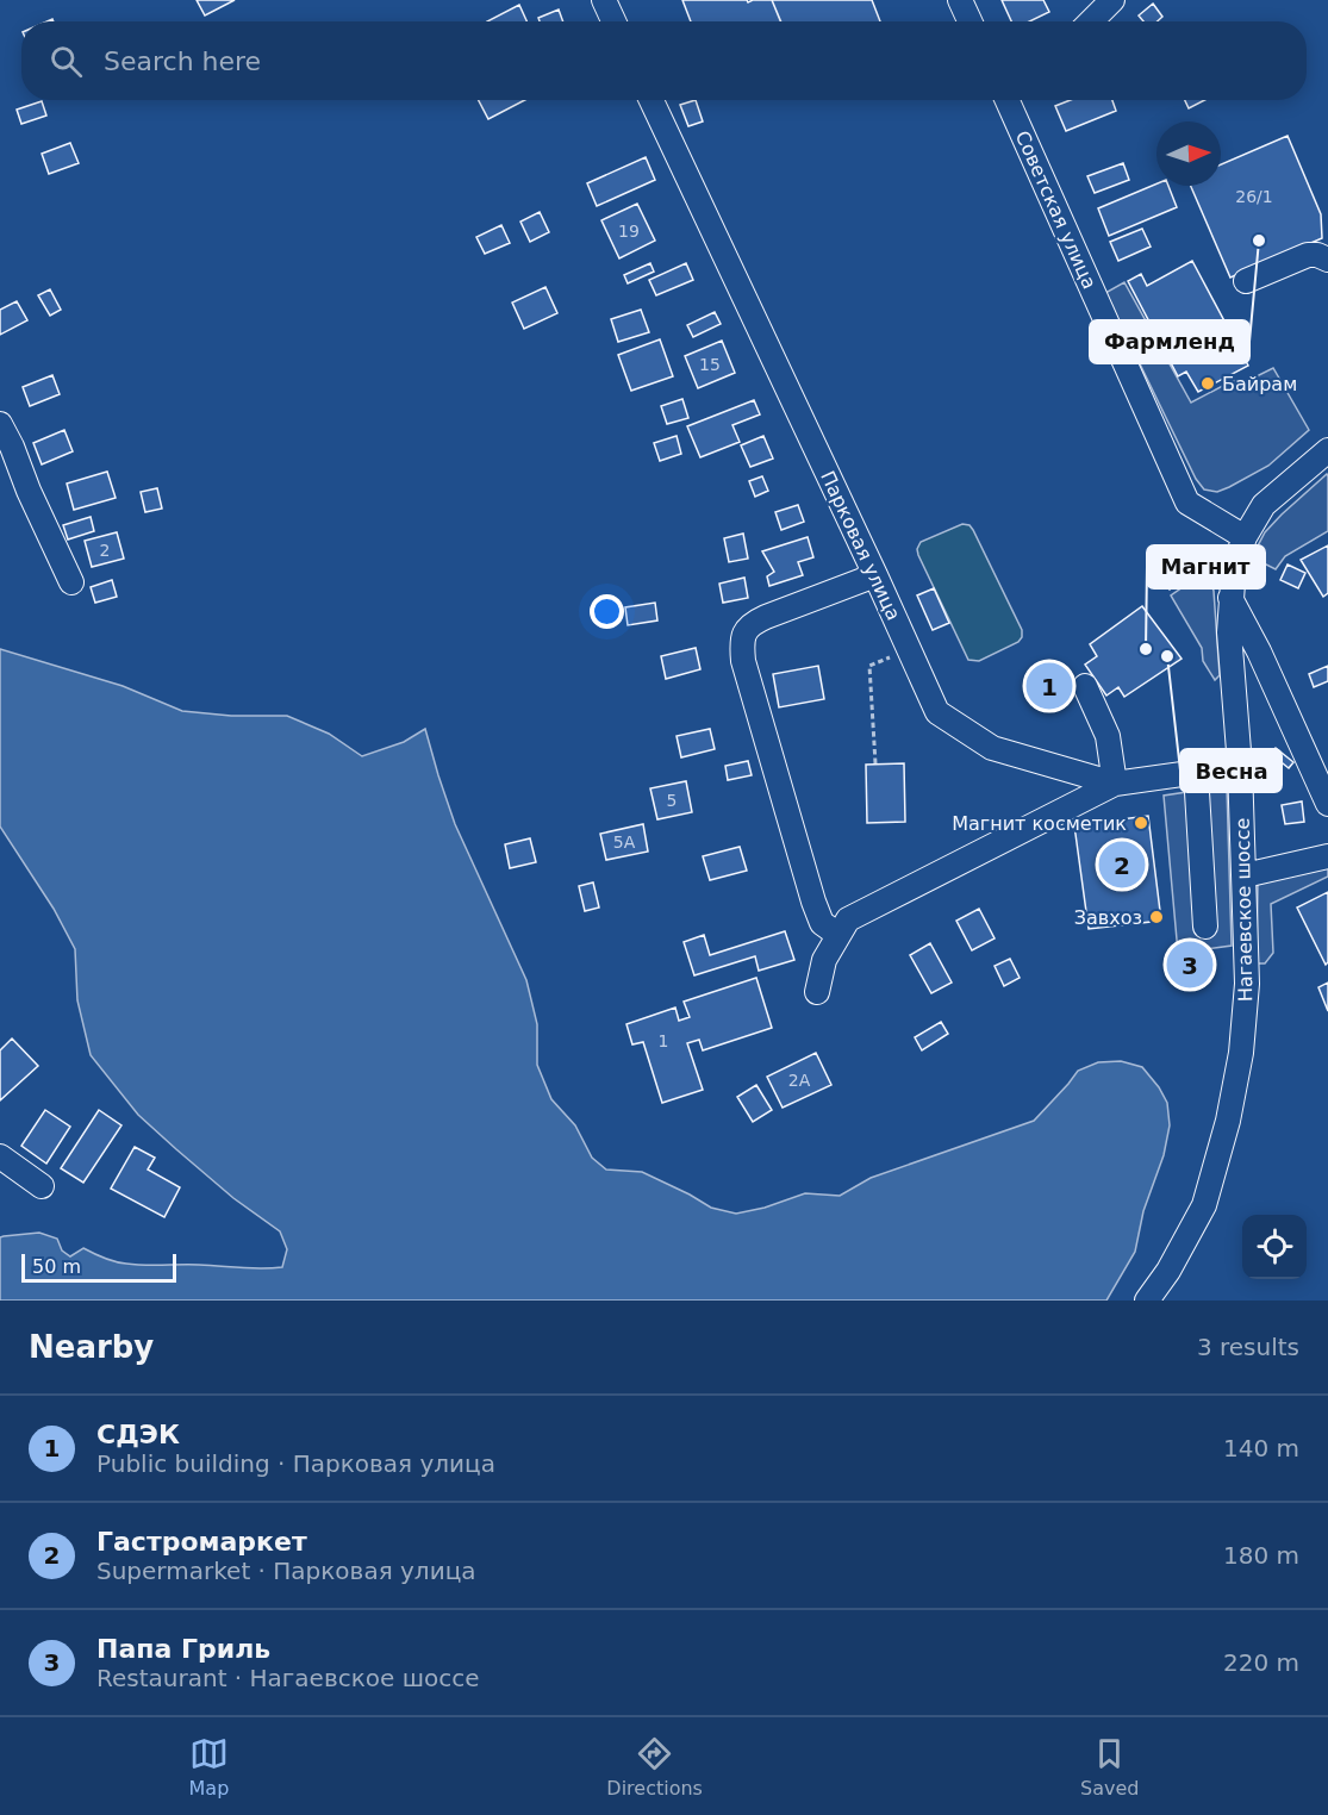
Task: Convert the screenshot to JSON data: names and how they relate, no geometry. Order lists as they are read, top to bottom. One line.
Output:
{"streets":{"street":["Советская улица","Парковая улица","Нагаевское шоссе"]},"crossings":[["Советская улица","Нагаевское шоссе"],["Парковая улица","Нагаевское шоссе"]],"places":["Фармленд","Байрам","Магнит","Весна","Магнит косметик","Завхоз"],"house_numbers":["26/1","19","15","2","5","5А","1","2А"],"scale_bar":"50 m","north":"right","page":{"search":"Search here","pins":["1","2","3"],"scale":"50 m","heading":["Nearby","3 results"],"list":[{"mark":"1","name":"СДЭК","note":"Public building · Парковая улица","value":"140 m"},{"mark":"2","name":"Гастромаркет","note":"Supermarket · Парковая улица","value":"180 m"},{"mark":"3","name":"Папа Гриль","note":"Restaurant · Нагаевское шоссе","value":"220 m"}],"nav":["Map","Directions","Saved"]}}
